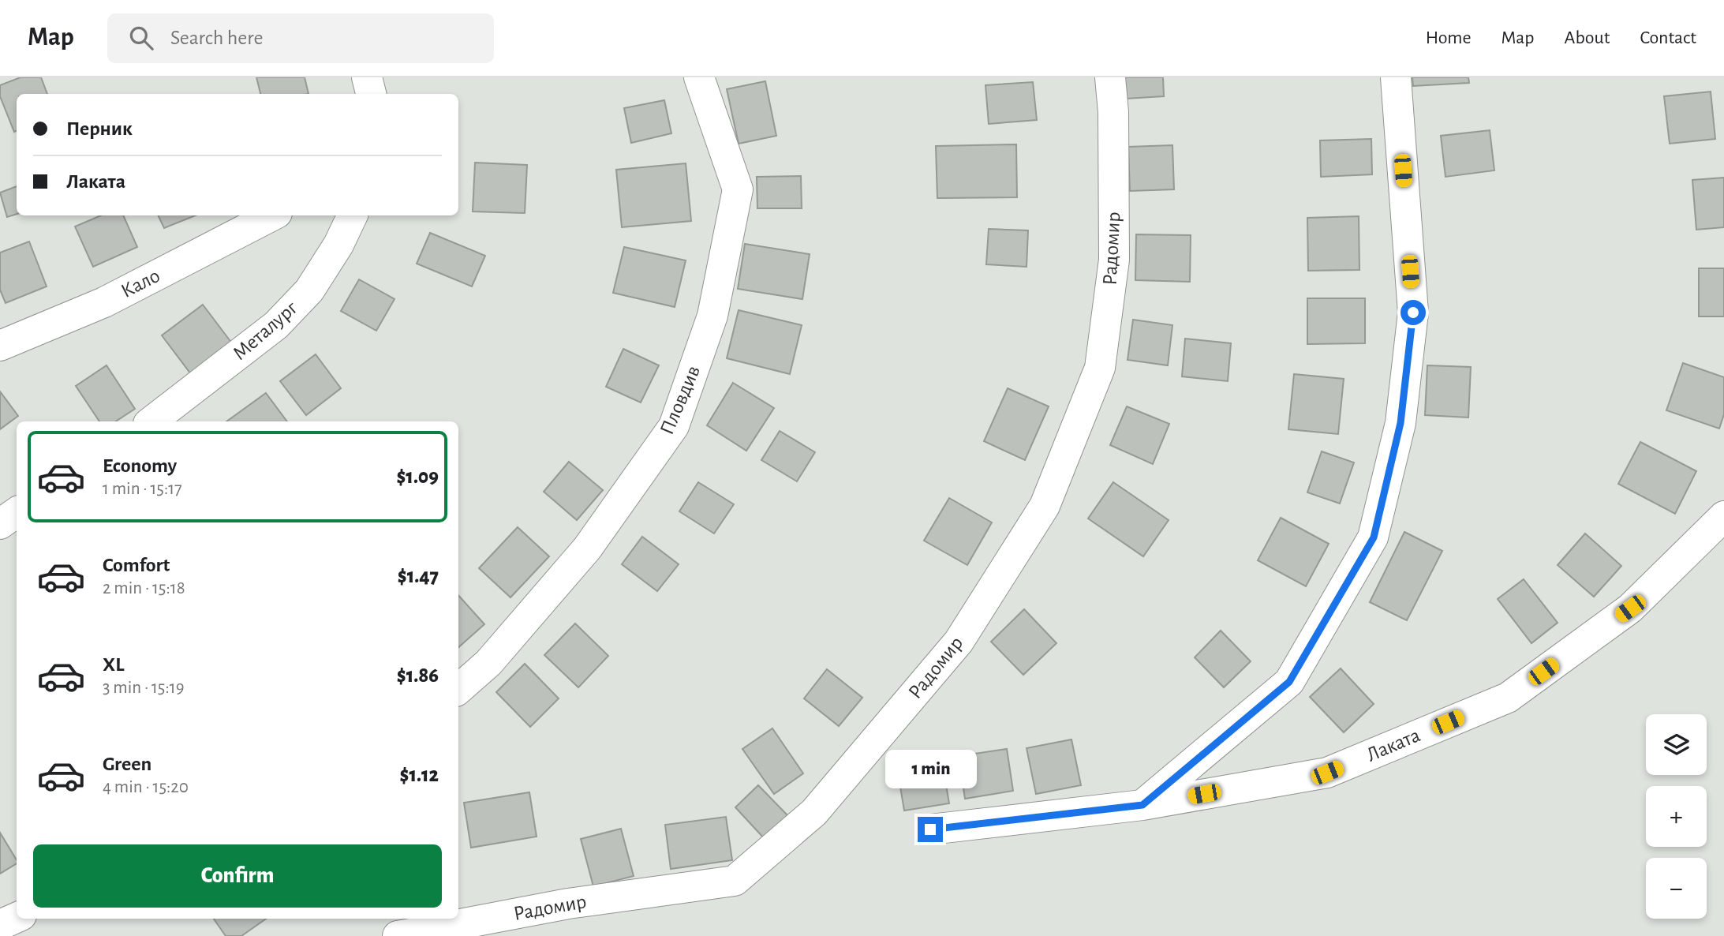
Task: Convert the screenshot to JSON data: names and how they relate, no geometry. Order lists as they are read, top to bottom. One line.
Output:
{"streets":{"street":["Радомир","Кало","Металург","Пловдив","Лаката"]},"page":{"header":"Map","search":"Search here","nav":["Home","Map","About","Contact"],"banner":["Перник","Лаката"],"list":[{"name":"Economy","note":"1 min · 15:17","value":"$1.09"},{"name":"Comfort","note":"2 min · 15:18","value":"$1.47"},{"name":"XL","note":"3 min · 15:19","value":"$1.86"},{"name":"Green","note":"4 min · 15:20","value":"$1.12"}],"map_buttons":["+","−"],"bubble":"1 min","buttons":"Confirm"}}
